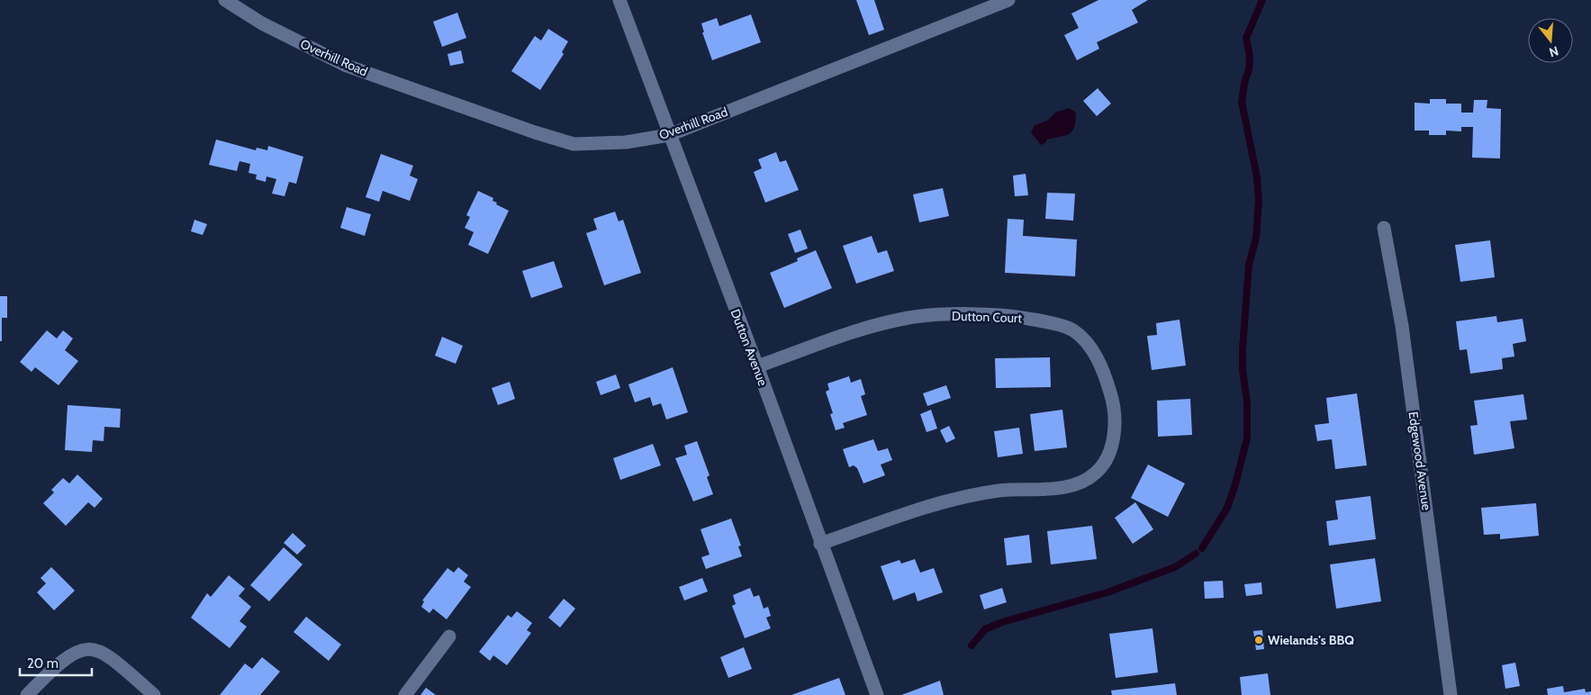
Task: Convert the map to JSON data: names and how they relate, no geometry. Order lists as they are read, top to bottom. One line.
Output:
{"streets":{"street":["Overhill Road","Dutton Court","Dutton Avenue","Edgewood Avenue"]},"crossings":[["Overhill Road","Dutton Avenue"],["Dutton Court","Dutton Avenue"]],"places":["Wielands's BBQ"],"scale_bar":"20 m","north":"bottom"}
